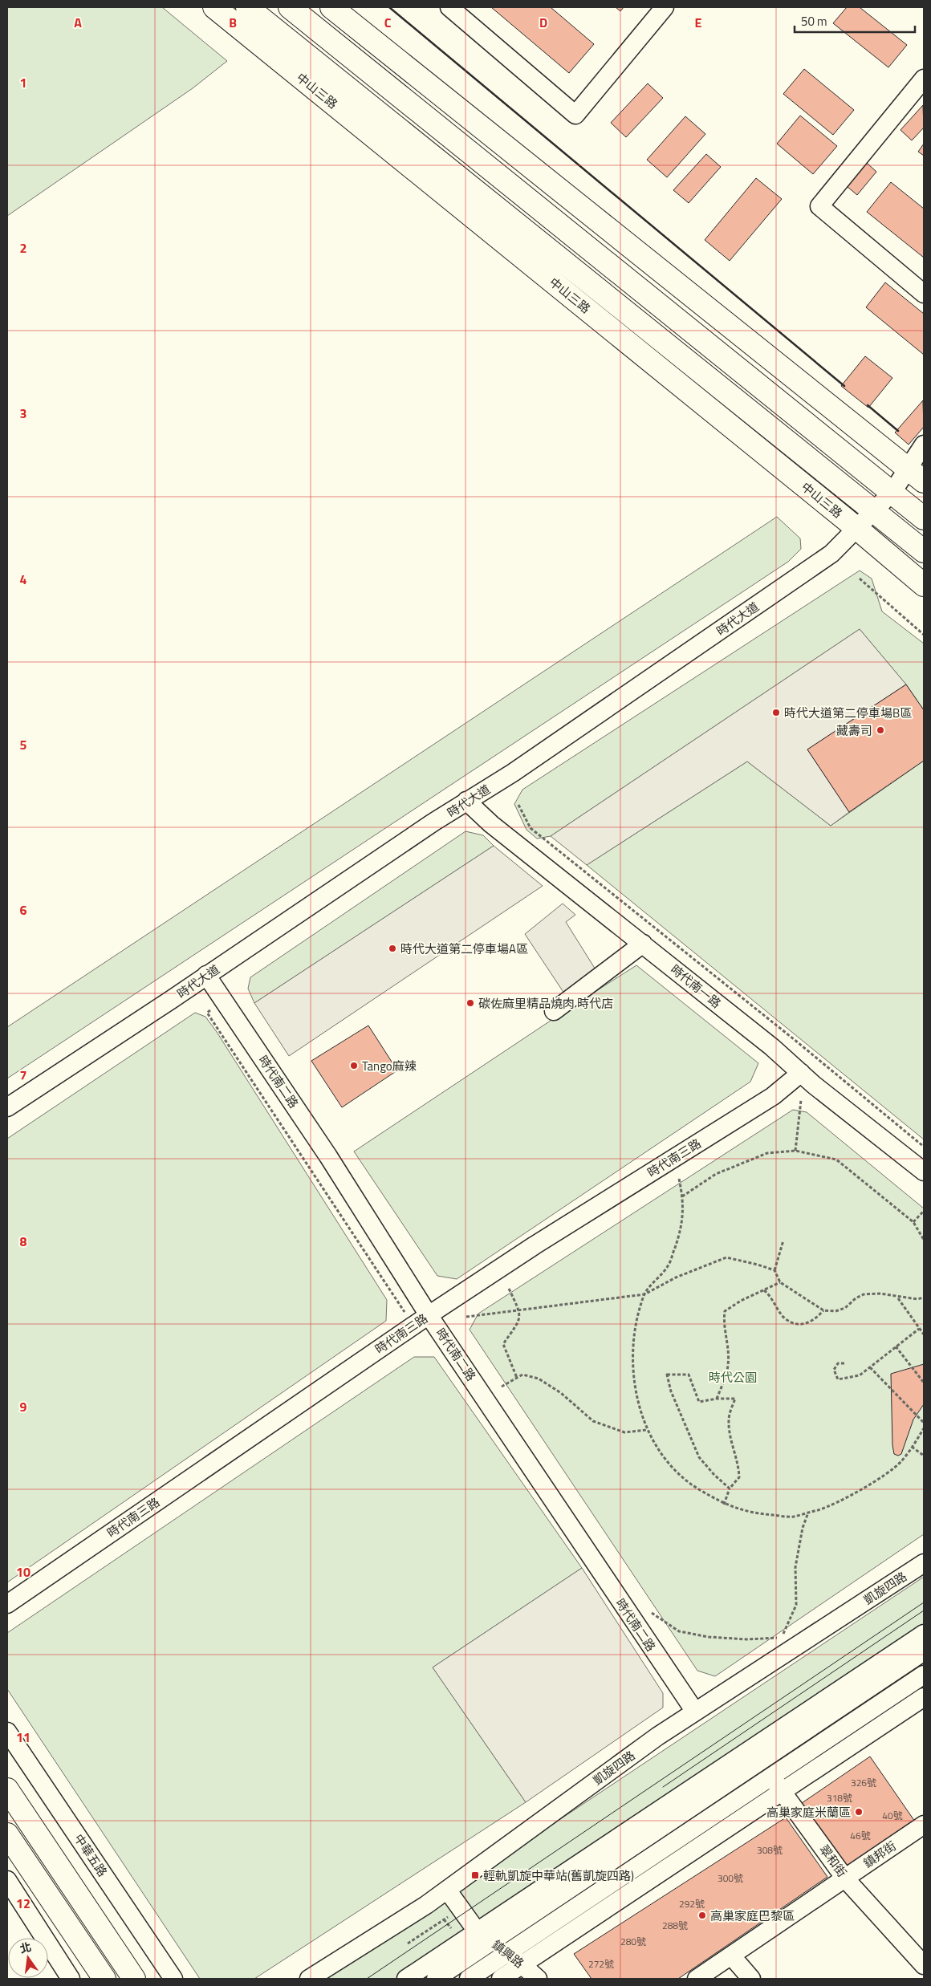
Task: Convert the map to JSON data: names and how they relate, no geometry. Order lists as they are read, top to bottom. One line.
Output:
{"streets":{"main road":["中山三路"],"street":["時代大道","時代南一路","時代南二路","時代南三路","凱旋四路","鎮邦街","中華五路","翠和街","鎮興路"]},"crossings":[["中山三路","時代大道"],["時代大道","時代南一路"],["時代大道","時代南二路"],["時代南一路","時代南三路"],["時代南二路","時代南三路"],["時代南二路","凱旋四路"],["凱旋四路","鎮興路"],["鎮邦街","翠和街"]],"parks":["時代公園"],"places":{"other":["時代大道第二停車場B區","藏壽司","時代大道第二停車場A區","碳佐麻里精品燒肉 時代店","Tango麻辣","高巢家庭米蘭區","高巢家庭巴黎區"],"transit":["輕軌凱旋中華站(舊凱旋四路)"]},"house_numbers":["326號","318號","40號","46號","308號","300號","292號","288號","280號","272號"],"scale_bar":"50 m","north":"top","grid":{"columns":["A","B","C","D","E"],"rows":["1","2","3","4","5","6","7","8","9","10","11","12"]}}
